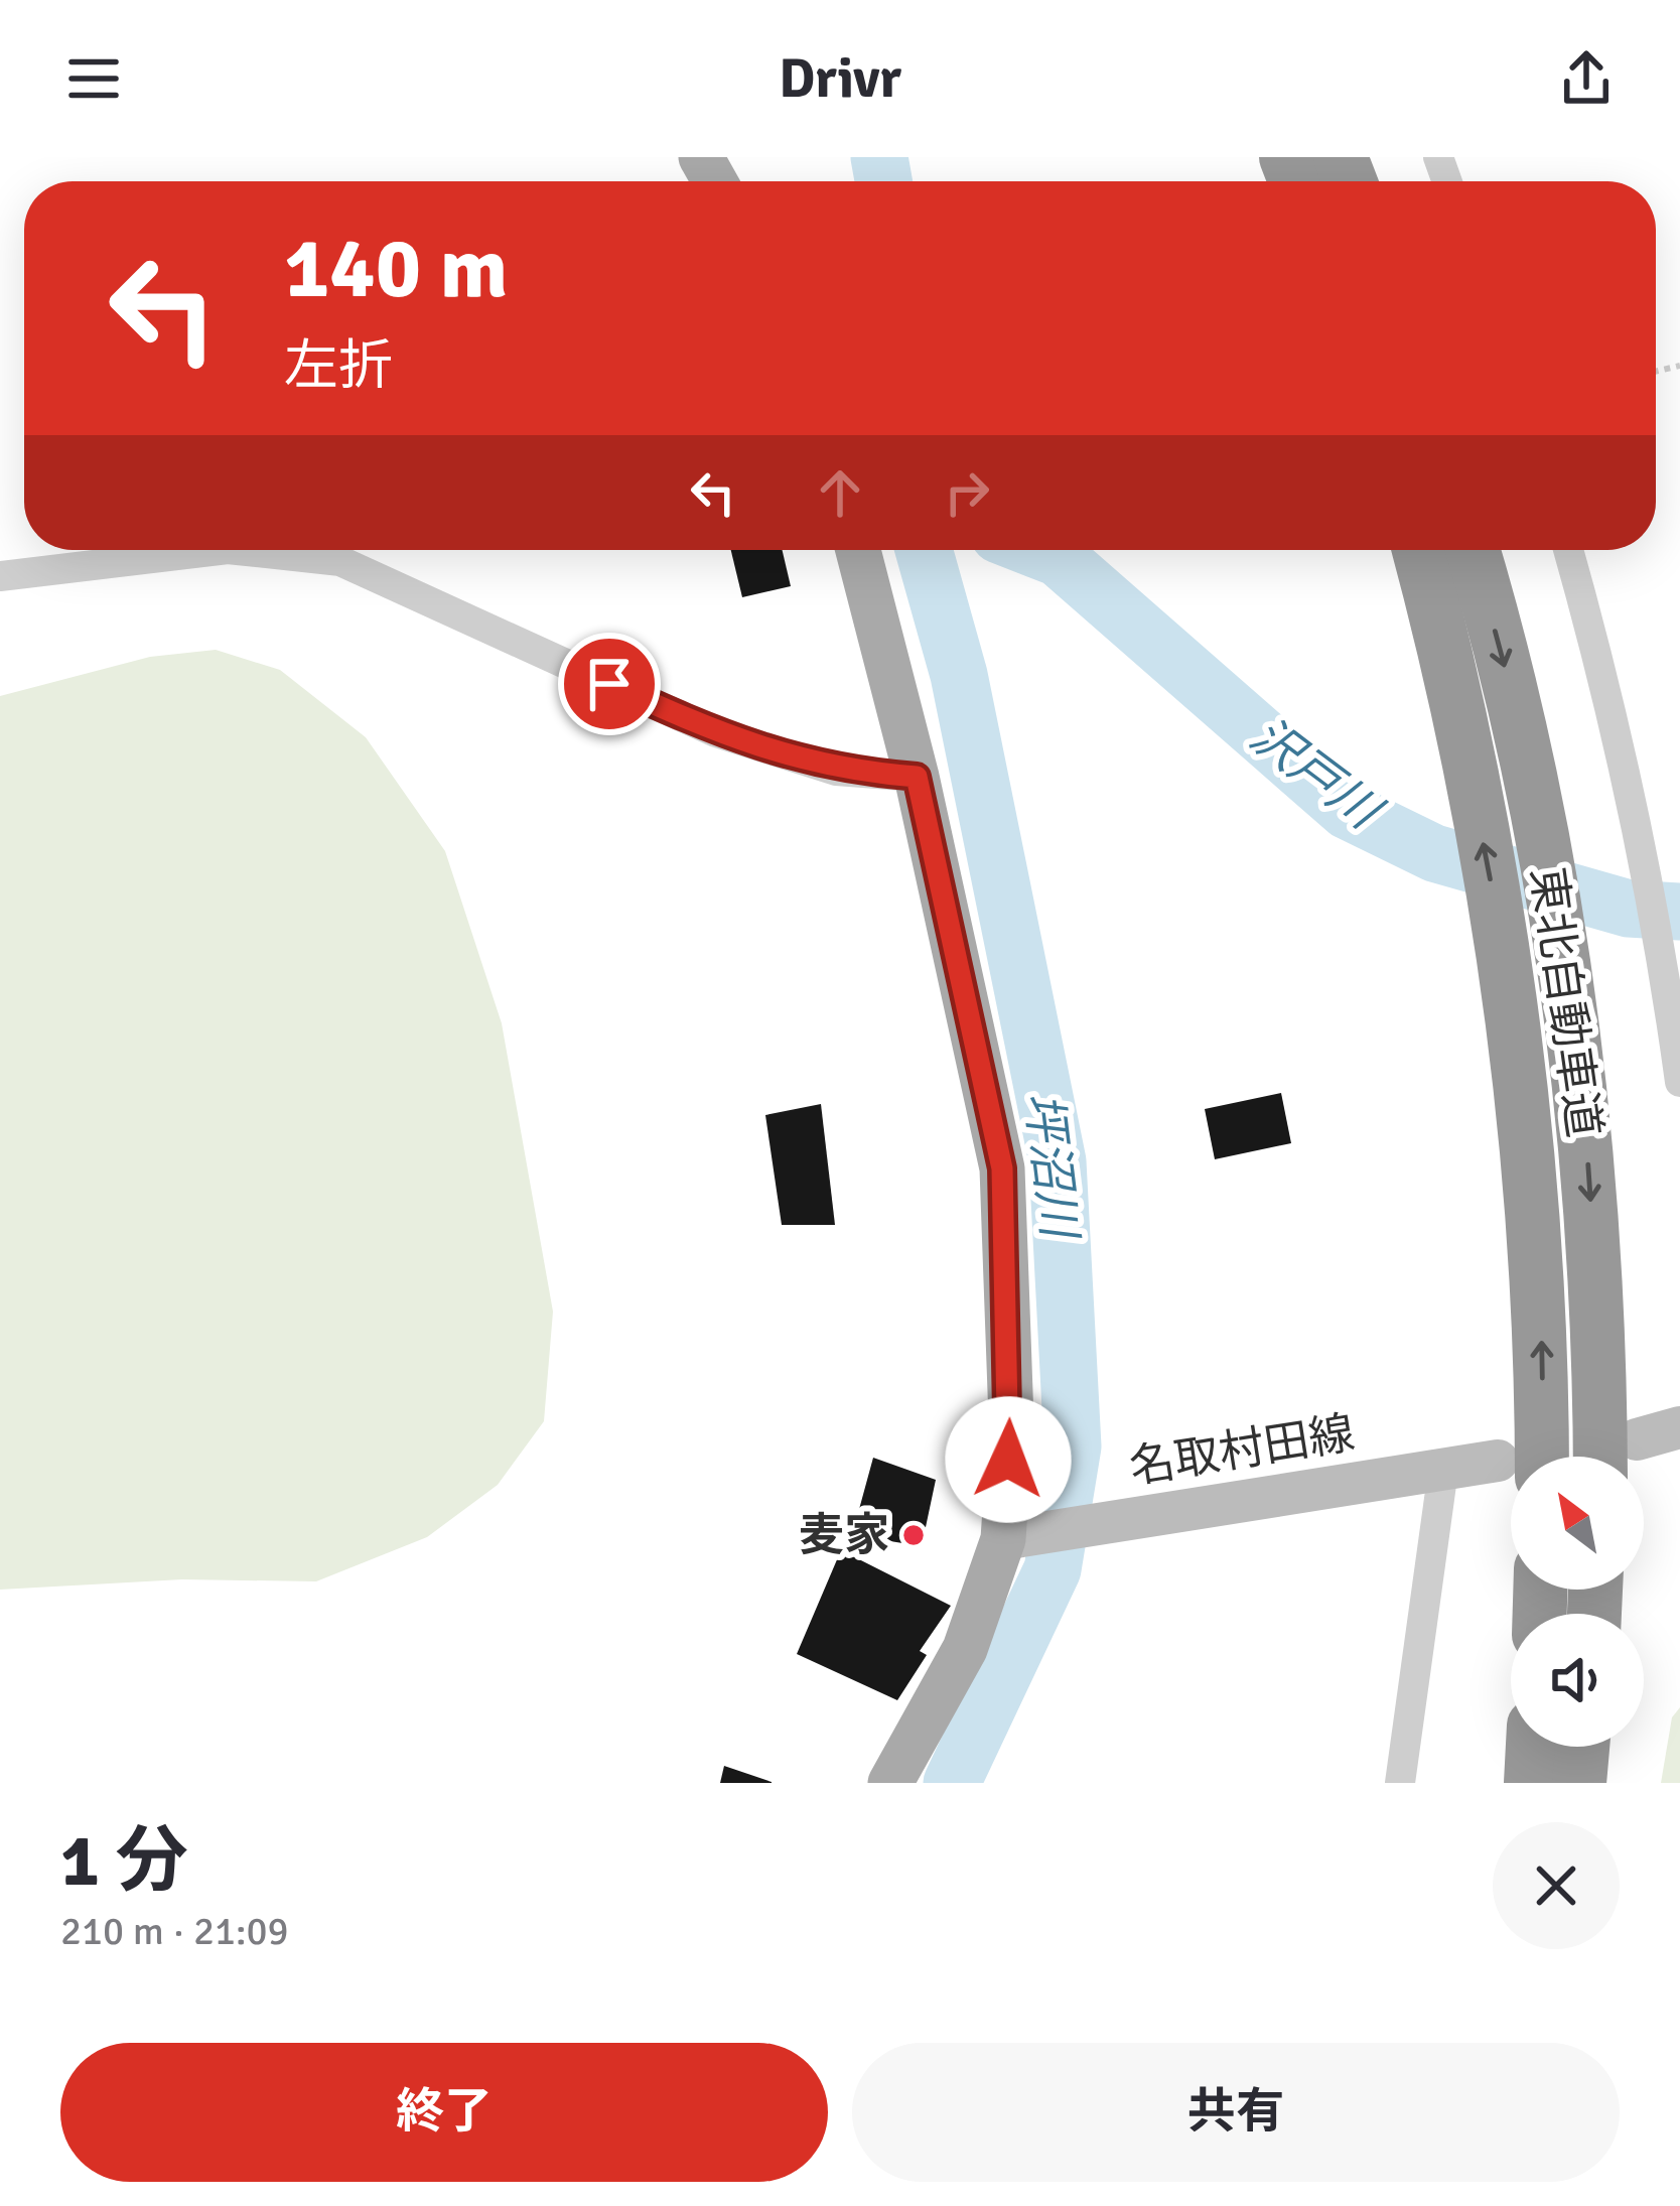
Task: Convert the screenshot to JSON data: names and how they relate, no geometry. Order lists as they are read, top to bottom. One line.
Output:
{"streets":{"highway":["東北自動車道"],"main road":["名取村田線"]},"water":["沢戸川","坪沼川"],"places":["麦家"],"north":"top left","page":{"header":"Drivr","turn":["140 m","左折"],"heading":["1 分","210 m · 21:09"],"buttons":["終了","共有"]}}
